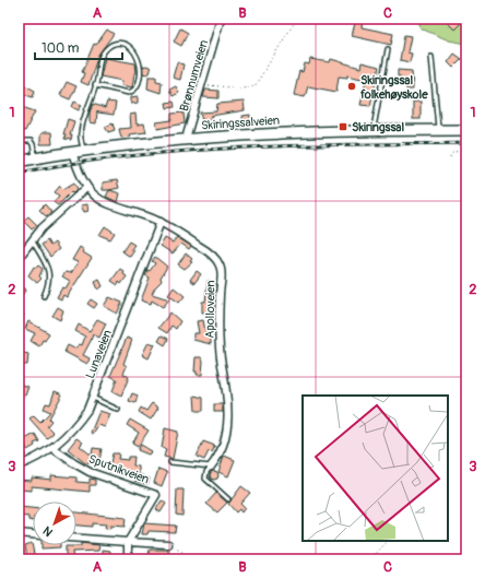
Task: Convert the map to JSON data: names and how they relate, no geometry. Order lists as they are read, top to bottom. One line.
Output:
{"streets":{"main road":["Skiringssalveien"],"street":["Brønnumveien","Apolloveien","Lunaveien","Sputnikveien"]},"crossings":[["Brønnumveien","Skiringssalveien"],["Skiringssalveien","Apolloveien"],["Apolloveien","Lunaveien"],["Lunaveien","Sputnikveien"]],"places":{"other":["Skiringssal folkehøyskole"],"transit":["Skiringssal"]},"scale_bar":"100 m","north":"bottom left","grid":{"columns":["A","B","C"],"rows":["1","2","3"]}}
